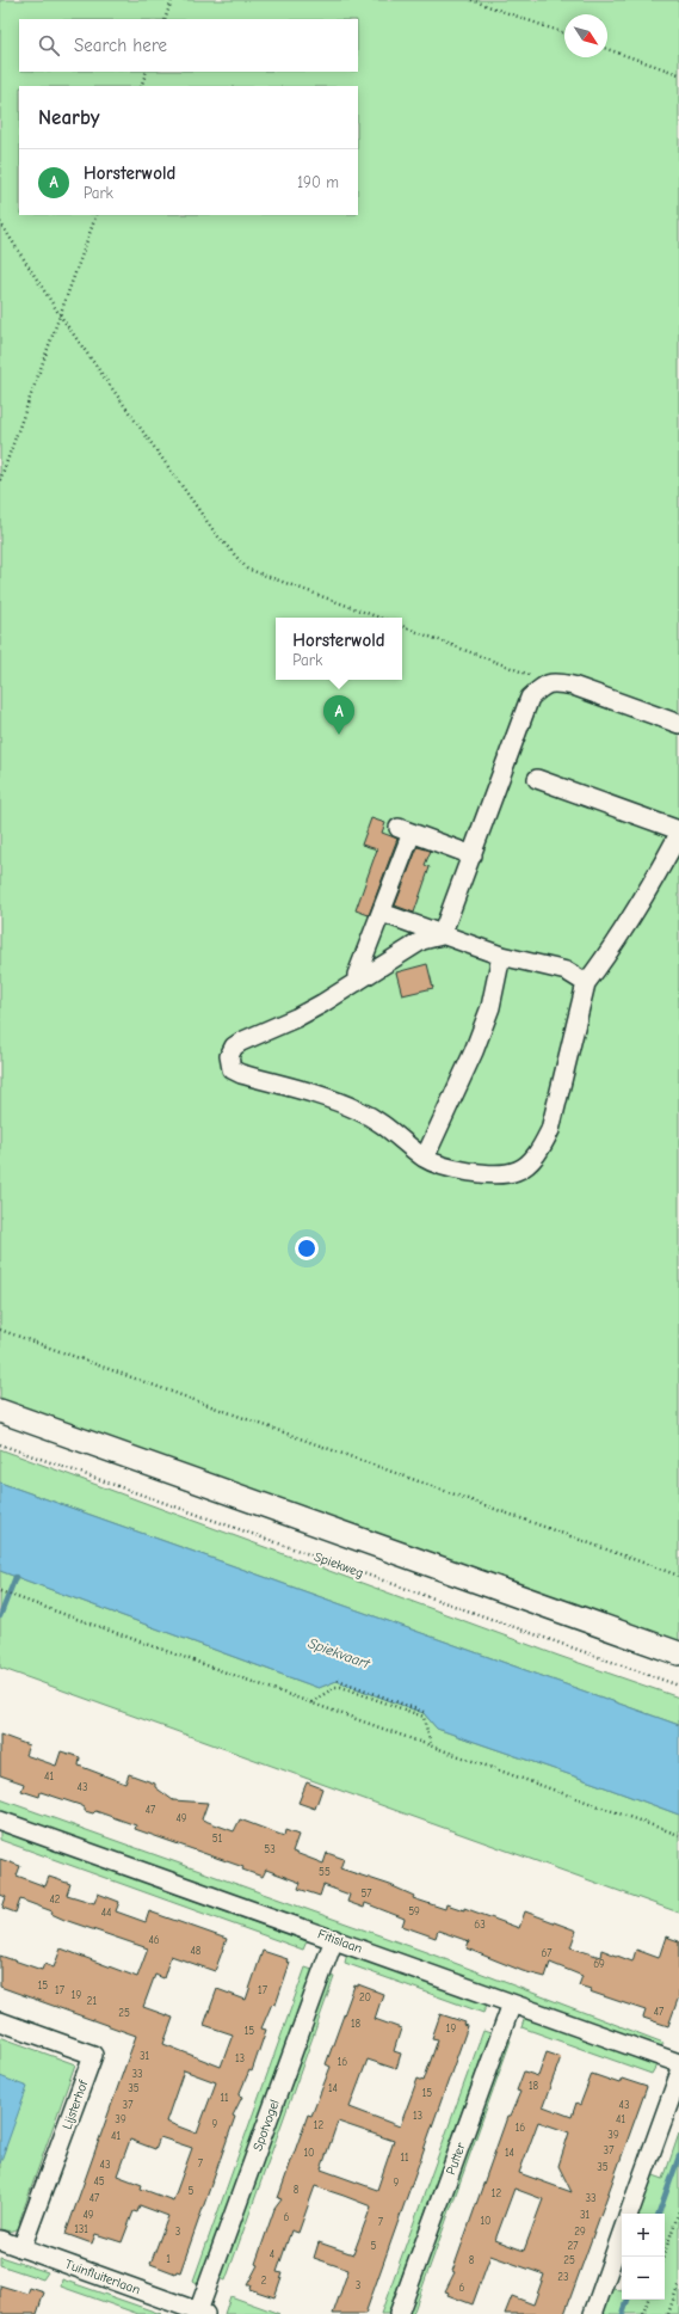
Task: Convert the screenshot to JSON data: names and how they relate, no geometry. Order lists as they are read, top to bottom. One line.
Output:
{"streets":{"street":["Fitislaan","Lijsterhof","Spotvogel","Putter","Tuinfluiterlaan"],"path":["Spiekweg"]},"crossings":[["Fitislaan","Spotvogel"],["Fitislaan","Putter"],["Lijsterhof","Tuinfluiterlaan"],["Spotvogel","Tuinfluiterlaan"]],"water":["Spiekvaart"],"house_numbers":["41","43","47","49","51","53","55","57","42","59","44","63","46","48","67","69","15","17","17","19","20","21","47","25","18","19","15","31","13","16","33","18","35","14","15","11","37","43","13","39","41","9","12","16","39","41","37","10","14","11","7","43","35","45","9","8","5","12","47","33","49","31","6","10","7","131","3","29","5","27","4","1","8","25","23","2","3","6"],"north":"bottom right","page":{"search":"Search here","heading":"Nearby","list":[{"mark":"A","name":"Horsterwold","note":"Park","value":"190 m"}],"popup":["Horsterwold","Park"],"pins":"A","map_buttons":["+","−"]}}
